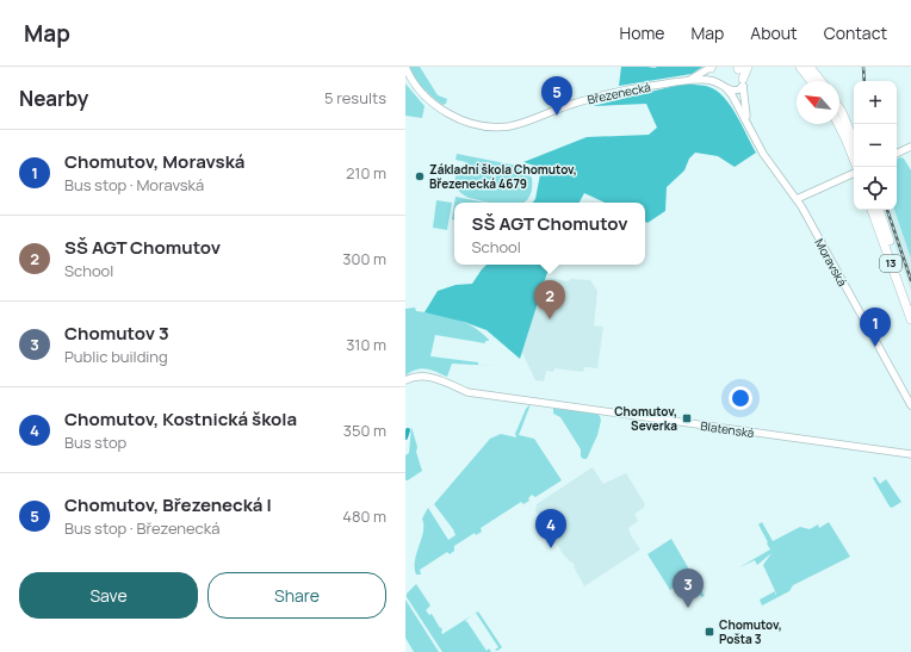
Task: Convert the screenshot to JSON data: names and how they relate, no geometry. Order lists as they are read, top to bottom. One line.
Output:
{"streets":{"highway":["13"],"street":["Březenecká","Moravská","Blatenská"]},"places":{"other":["Základní škola Chomutov, Březenecká 4679"],"transit":["Chomutov, Severka","Chomutov, Pošta 3"]},"north":"top left","page":{"header":"Map","nav":["Home","Map","About","Contact"],"heading":["Nearby","5 results"],"pins":["5","2","1","4","3"],"map_buttons":["+","−"],"list":[{"mark":"1","name":"Chomutov, Moravská","note":"Bus stop · Moravská","value":"210 m"},{"mark":"2","name":"SŠ AGT Chomutov","note":"School","value":"300 m"},{"mark":"3","name":"Chomutov 3","note":"Public building","value":"310 m"},{"mark":"4","name":"Chomutov, Kostnická škola","note":"Bus stop","value":"350 m"},{"mark":"5","name":"Chomutov, Březenecká I","note":"Bus stop · Březenecká","value":"480 m"}],"popup":["SŠ AGT Chomutov","School"],"buttons":["Save","Share"]}}
